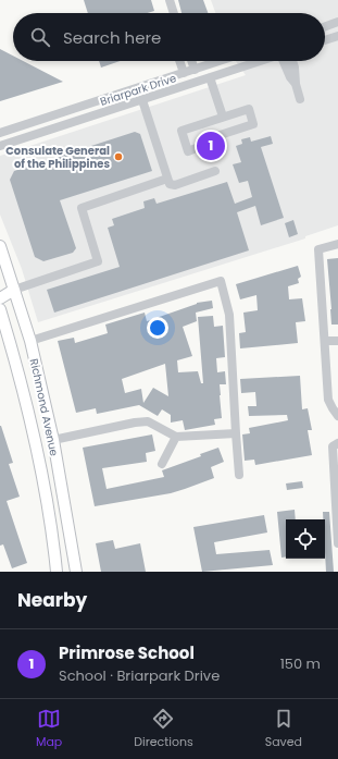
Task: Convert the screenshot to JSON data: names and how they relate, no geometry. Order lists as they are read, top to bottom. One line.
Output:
{"streets":{"main road":["Richmond Avenue"],"street":["Briarpark Drive"]},"places":["Consulate General of the Philippines"],"page":{"search":"Search here","pins":"1","heading":"Nearby","list":[{"mark":"1","name":"Primrose School","note":"School · Briarpark Drive","value":"150 m"}],"nav":["Map","Directions","Saved"]}}
